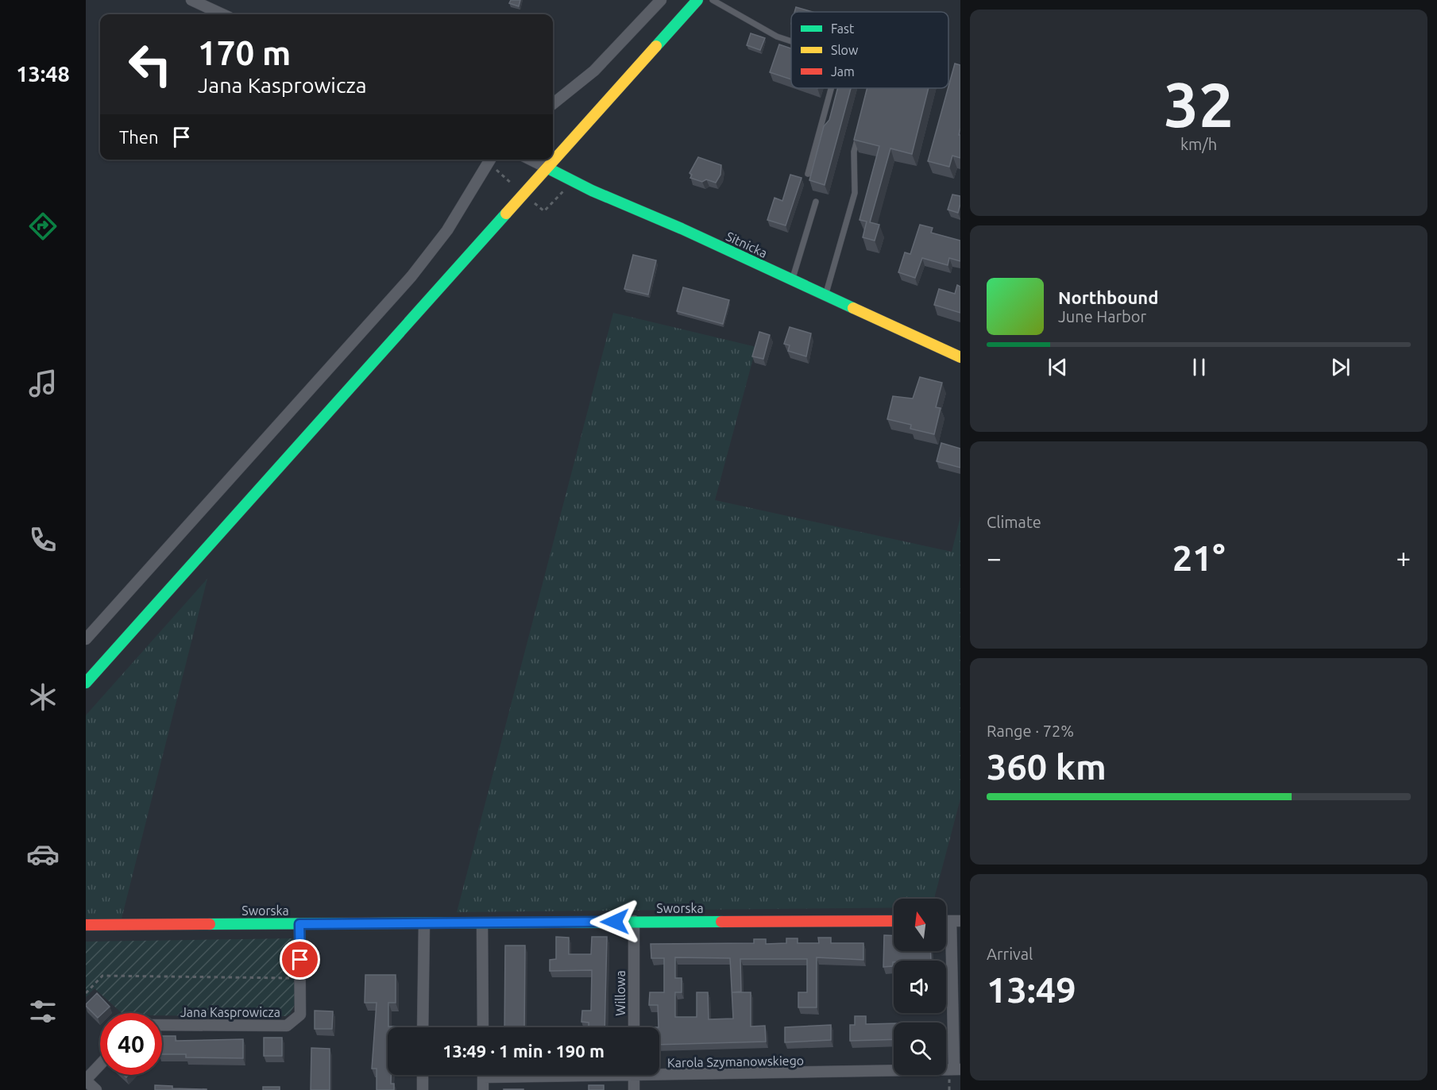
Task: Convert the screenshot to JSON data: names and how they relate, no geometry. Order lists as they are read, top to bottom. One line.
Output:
{"streets":{"street":["Sitnicka","Sworska","Willowa","Jana Kasprowicza","Karola Szymanowskiego"]},"crossings":[["Sworska","Willowa"],["Sworska","Jana Kasprowicza"]],"legend":["Fast","Slow","Jam"],"north":"top","page":{"tabs":"13:48","tile":[["32","km/h"],"Climate",["Range · 72%","360 km"],["Arrival","13:49"]],"turn":["170 m","Jana Kasprowicza"],"then":"Then","song":["Northbound","June Harbor"],"heat":["−","21°","+"],"limit":"40","trip":"13:49 · 1 min · 190 m"}}
